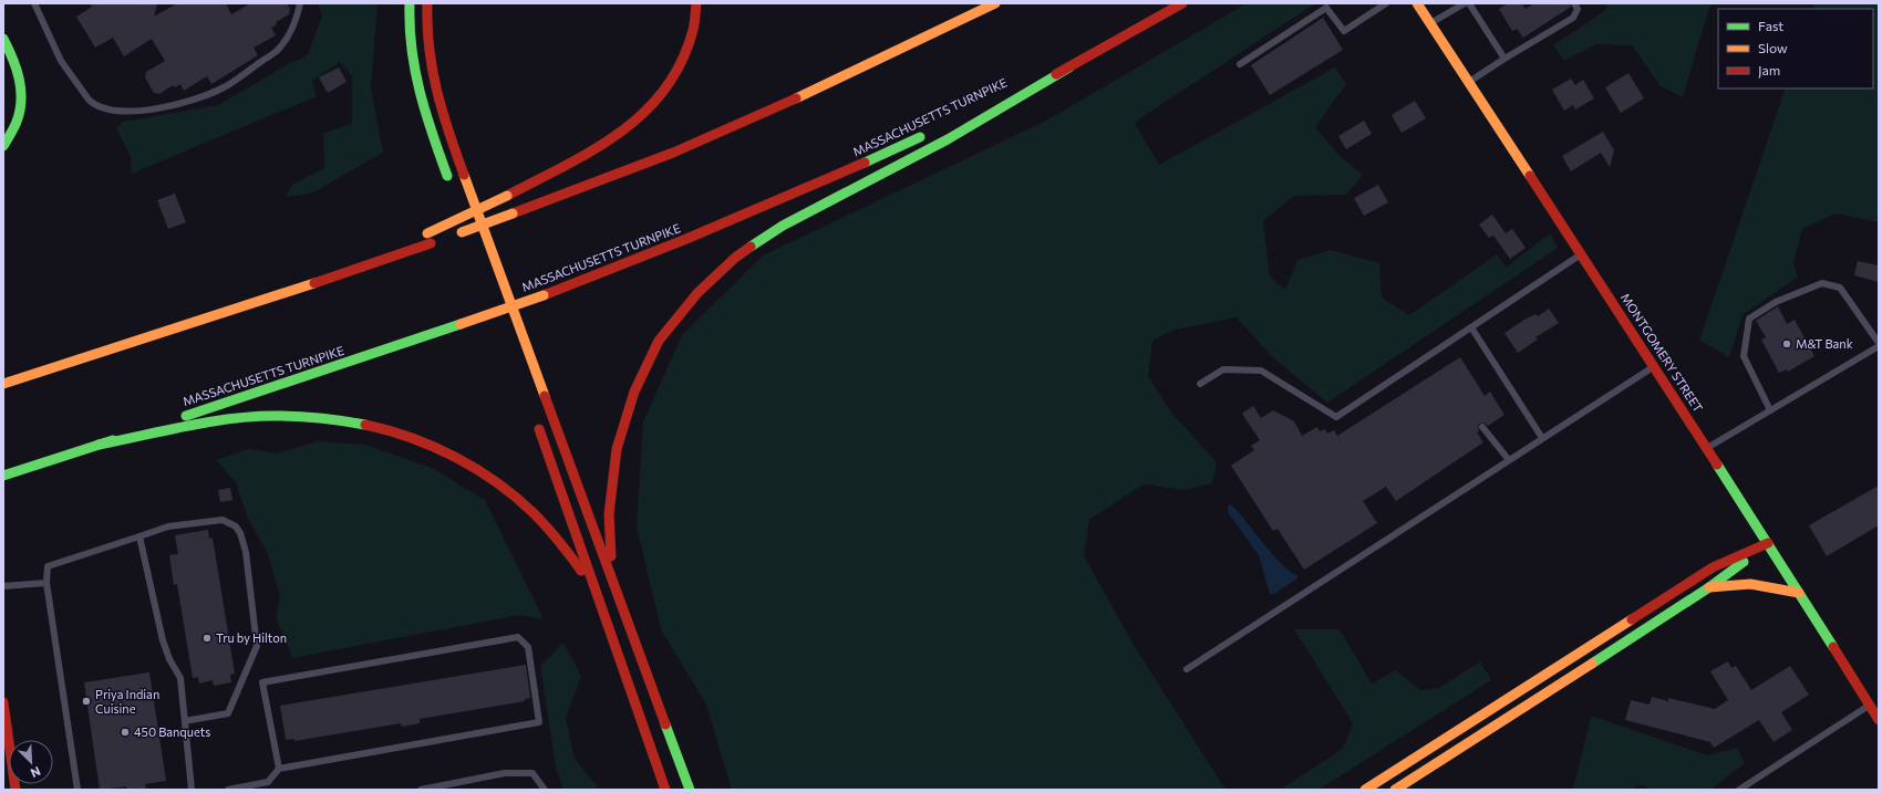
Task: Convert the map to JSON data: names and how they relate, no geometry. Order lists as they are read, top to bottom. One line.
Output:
{"streets":{"main road":["MASSACHUSETTS TURNPIKE","MONTGOMERY STREET"]},"places":["M&T Bank","Tru by Hilton","Priya Indian Cuisine","450 Banquets"],"legend":["Fast","Slow","Jam"],"north":"bottom right"}
